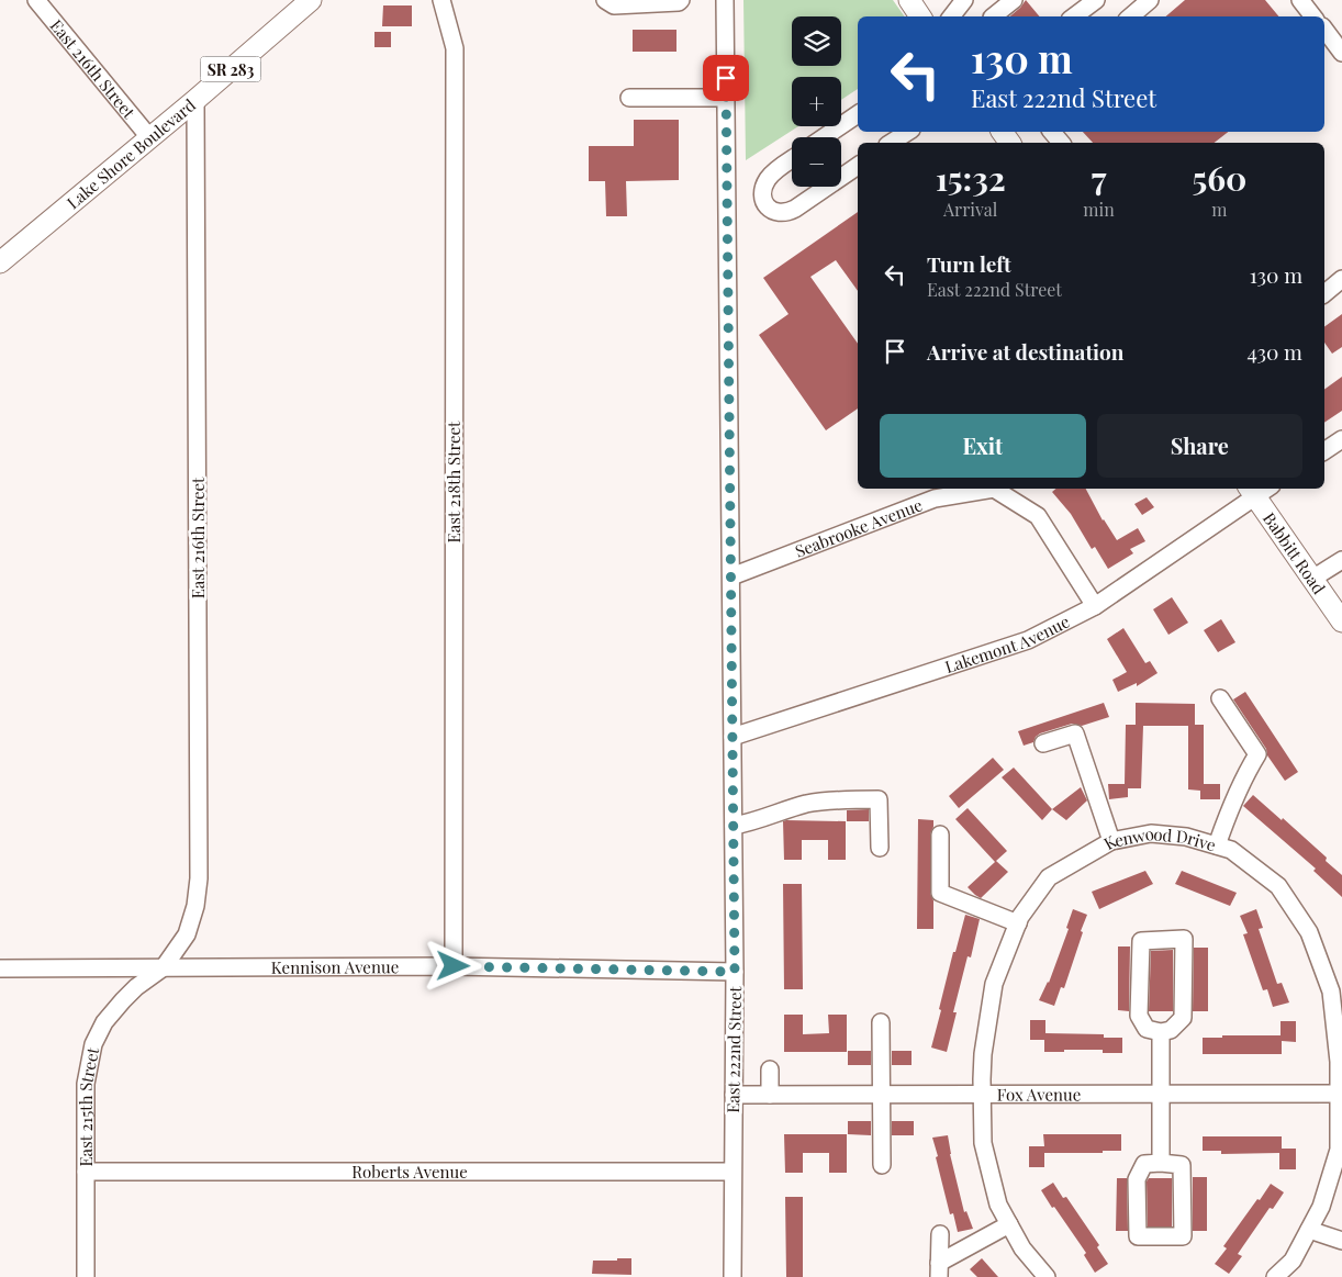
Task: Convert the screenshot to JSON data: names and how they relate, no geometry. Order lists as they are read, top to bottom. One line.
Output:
{"streets":{"main road":["SR 283","Lake Shore Boulevard","Babbitt Road"],"street":["East 216th Street","East 218th Street","Seabrooke Avenue","Lakemont Avenue","Kenwood Drive","Kennison Avenue","East 222nd Street","Fox Avenue","East 215th Street","Roberts Avenue"]},"crossings":[["East 216th Street","Lake Shore Boulevard"],["East 216th Street","Kennison Avenue"],["East 216th Street","East 215th Street"],["East 218th Street","Kennison Avenue"],["Seabrooke Avenue","Lakemont Avenue"],["Seabrooke Avenue","East 222nd Street"],["Babbitt Road","Lakemont Avenue"],["Lakemont Avenue","East 222nd Street"],["Kenwood Drive","Fox Avenue"],["Kennison Avenue","East 222nd Street"],["Kennison Avenue","East 215th Street"],["East 222nd Street","Fox Avenue"],["East 222nd Street","Roberts Avenue"],["East 215th Street","Roberts Avenue"]],"page":{"map_buttons":["+","−"],"turn":["130 m","East 222nd Street"],"eta":["15:32","Arrival","7","min","560","m"],"list":[{"name":"Turn left","note":"East 222nd Street","value":"130 m"},{"name":"Arrive at destination","value":"430 m"}],"buttons":["Exit","Share"]}}
